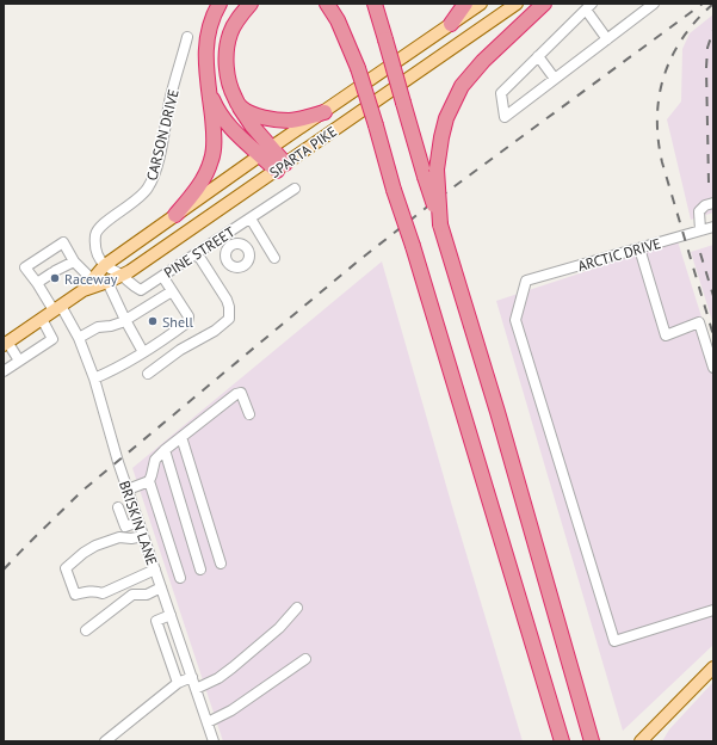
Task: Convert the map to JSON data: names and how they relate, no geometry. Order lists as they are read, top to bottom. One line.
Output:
{"streets":{"main road":["SPARTA PIKE"],"street":["CARSON DRIVE","PINE STREET","ARCTIC DRIVE","BRISKIN LANE"]},"crossings":[["CARSON DRIVE","SPARTA PIKE"],["CARSON DRIVE","PINE STREET"],["SPARTA PIKE","PINE STREET"],["SPARTA PIKE","BRISKIN LANE"]],"places":["Raceway","Shell"]}
